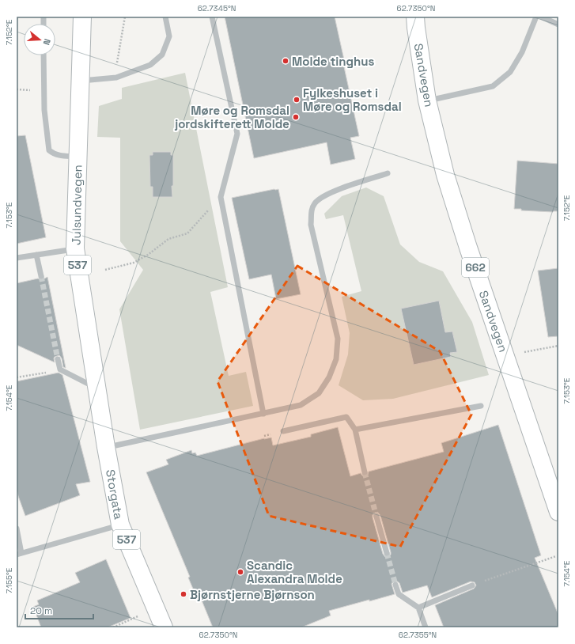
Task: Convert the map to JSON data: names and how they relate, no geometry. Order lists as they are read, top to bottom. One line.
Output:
{"streets":{"main road":["Sandvegen","Julsundvegen","537","662","Storgata"]},"crossings":[["Julsundvegen","Storgata"]],"places":["Molde tinghus","Fylkeshuset i Møre og Romsdal","Møre og Romsdal jordskifterett Molde","Scandic Alexandra Molde","Bjørnstjerne Bjørnson"],"scale_bar":"20 m","north":"right","coordinates":["62.7345°N","62.7350°N","7.152°E","7.153°E","7.154°E","7.155°E","62.7355°N"]}
